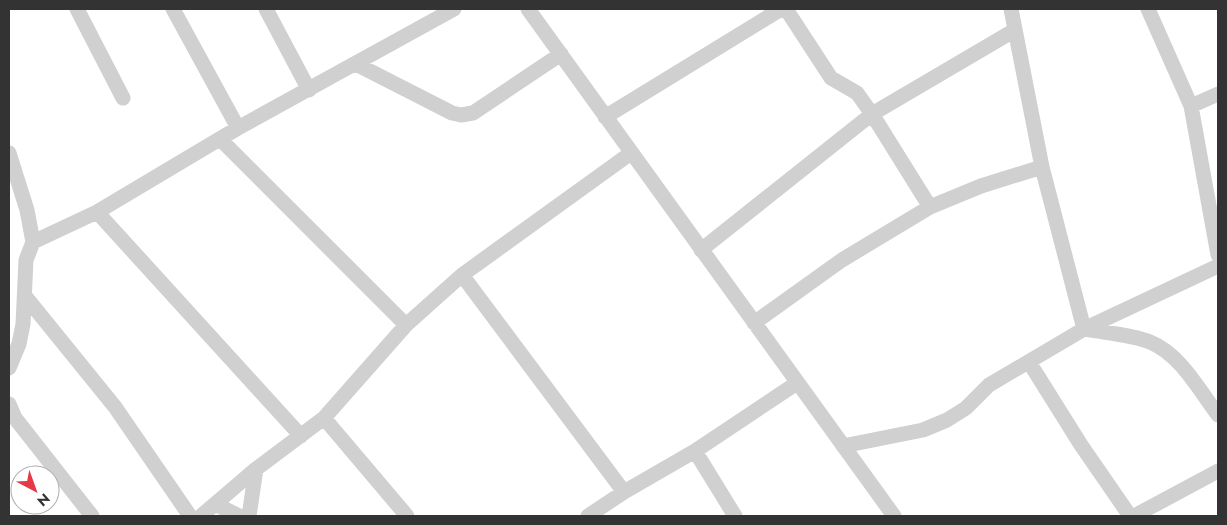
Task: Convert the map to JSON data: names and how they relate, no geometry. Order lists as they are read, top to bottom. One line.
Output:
{"north":"bottom right"}
